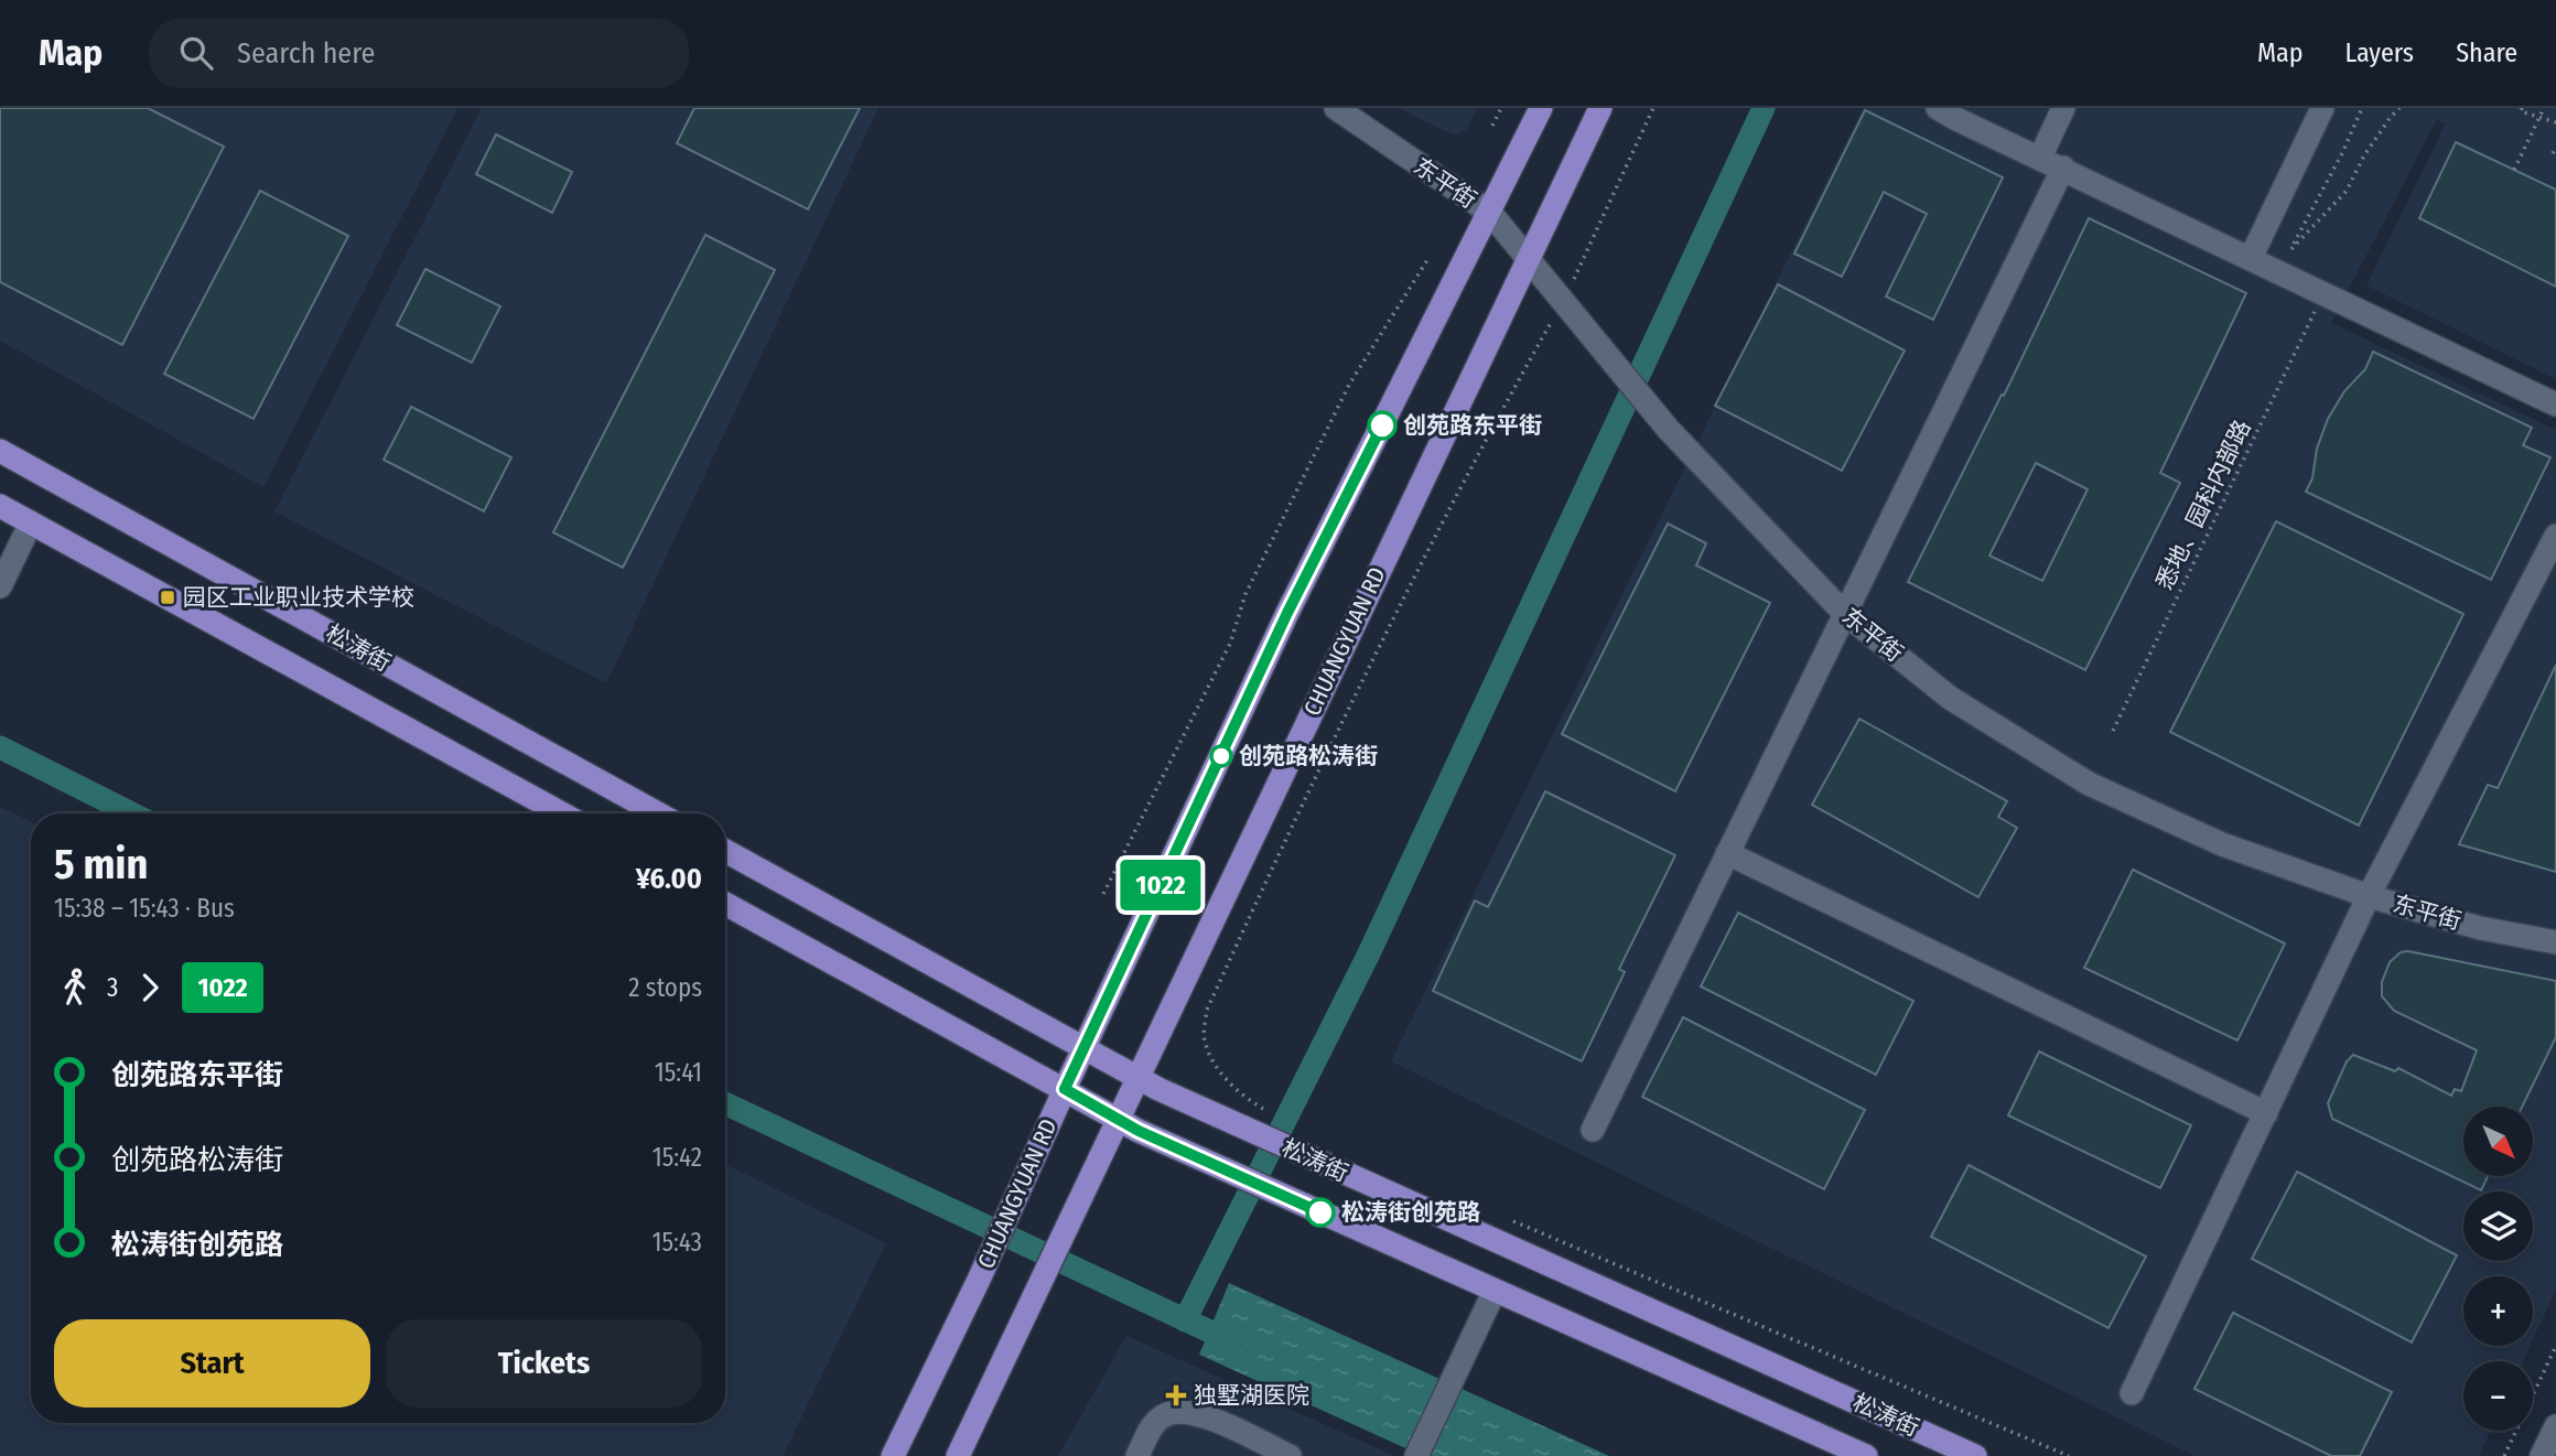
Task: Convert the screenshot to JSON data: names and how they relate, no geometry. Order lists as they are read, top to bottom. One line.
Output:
{"streets":{"main road":["CHUANGYUAN RD","松涛街"],"street":["东平街"],"path":["悉地、园科内部路"]},"crossings":[["东平街","CHUANGYUAN RD"],["CHUANGYUAN RD","松涛街"]],"places":{"other":["创苑路东平街","创苑路松涛街","松涛街创苑路"],"transit":["园区工业职业技术学校"],"health":["独墅湖医院"]},"lines":["bus line 1022"],"north":"bottom right","page":{"header":"Map","search":"Search here","nav":["Map","Layers","Share"],"on_map":"1022","heading":["5 min","15:38 – 15:43 · Bus","¥6.00"],"legs":["3","1022","2 stops"],"list":[{"name":"创苑路东平街","value":"15:41"},{"name":"创苑路松涛街","value":"15:42"},{"name":"松涛街创苑路","value":"15:43"}],"map_buttons":["+","−"],"buttons":["Start","Tickets"]}}
